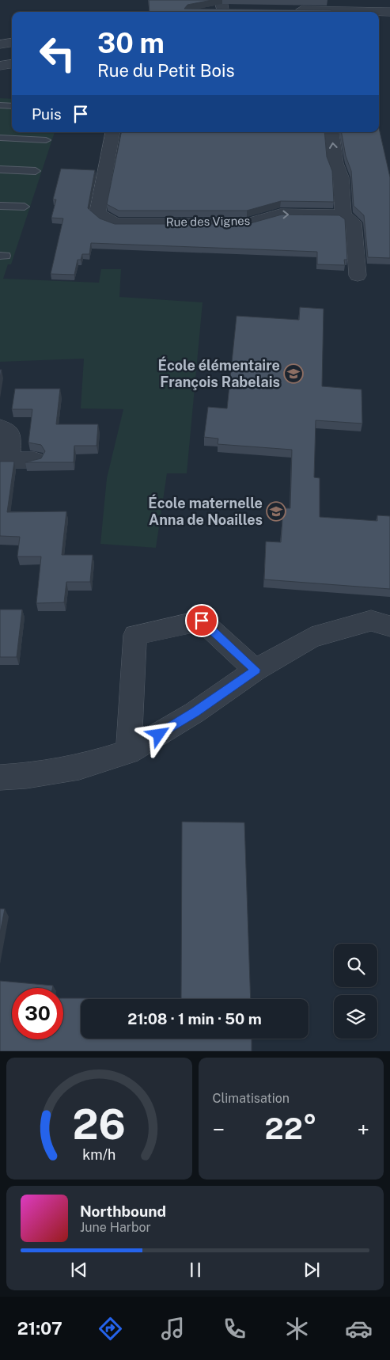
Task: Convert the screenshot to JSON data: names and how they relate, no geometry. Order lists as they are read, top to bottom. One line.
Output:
{"streets":{"street":["Rue des Vignes"]},"places":{"school or university":["École élémentaire François Rabelais","École maternelle Anna de Noailles"]},"page":{"turn":["30 m","Rue du Petit Bois"],"then":"Puis","limit":"30","trip":"21:08 · 1 min · 50 m","tile":"Climatisation","heat":["−","22°","+"],"song":["Northbound","June Harbor"],"tabs":"21:07","gauge":["26","km/h"]}}
